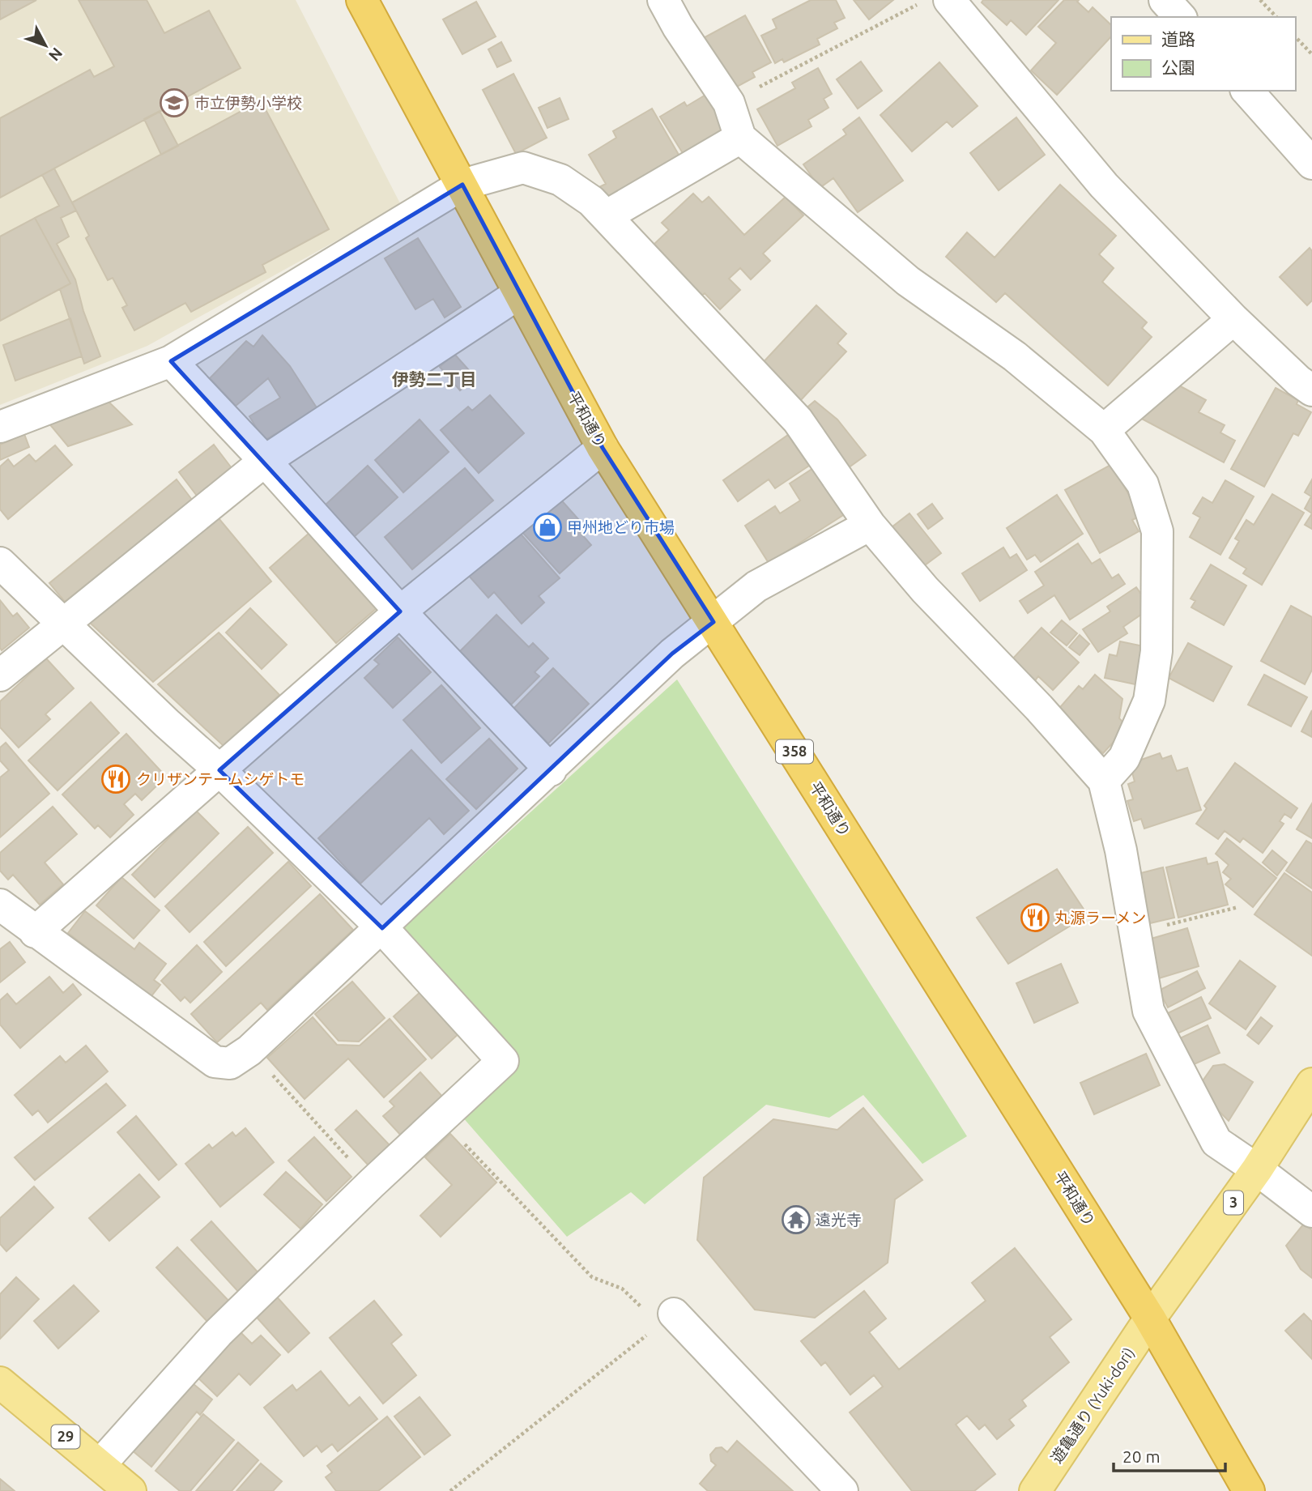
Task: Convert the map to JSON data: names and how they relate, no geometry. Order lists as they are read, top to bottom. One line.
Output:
{"streets":{"highway":["平和通り","358"],"main road":["3","遊亀通り (Yuki-dori)","29"]},"crossings":[["平和通り","3"],["平和通り","遊亀通り (Yuki-dori)"],["3","遊亀通り (Yuki-dori)"]],"districts":["伊勢二丁目"],"places":{"school or university":["市立伊勢小学校"],"shop":["甲州地どり市場"],"restaurant":["クリザンテームシゲトモ","丸源ラーメン"],"temple":["遠光寺"]},"legend":["道路","公園"],"scale_bar":"20 m","north":"bottom right"}
